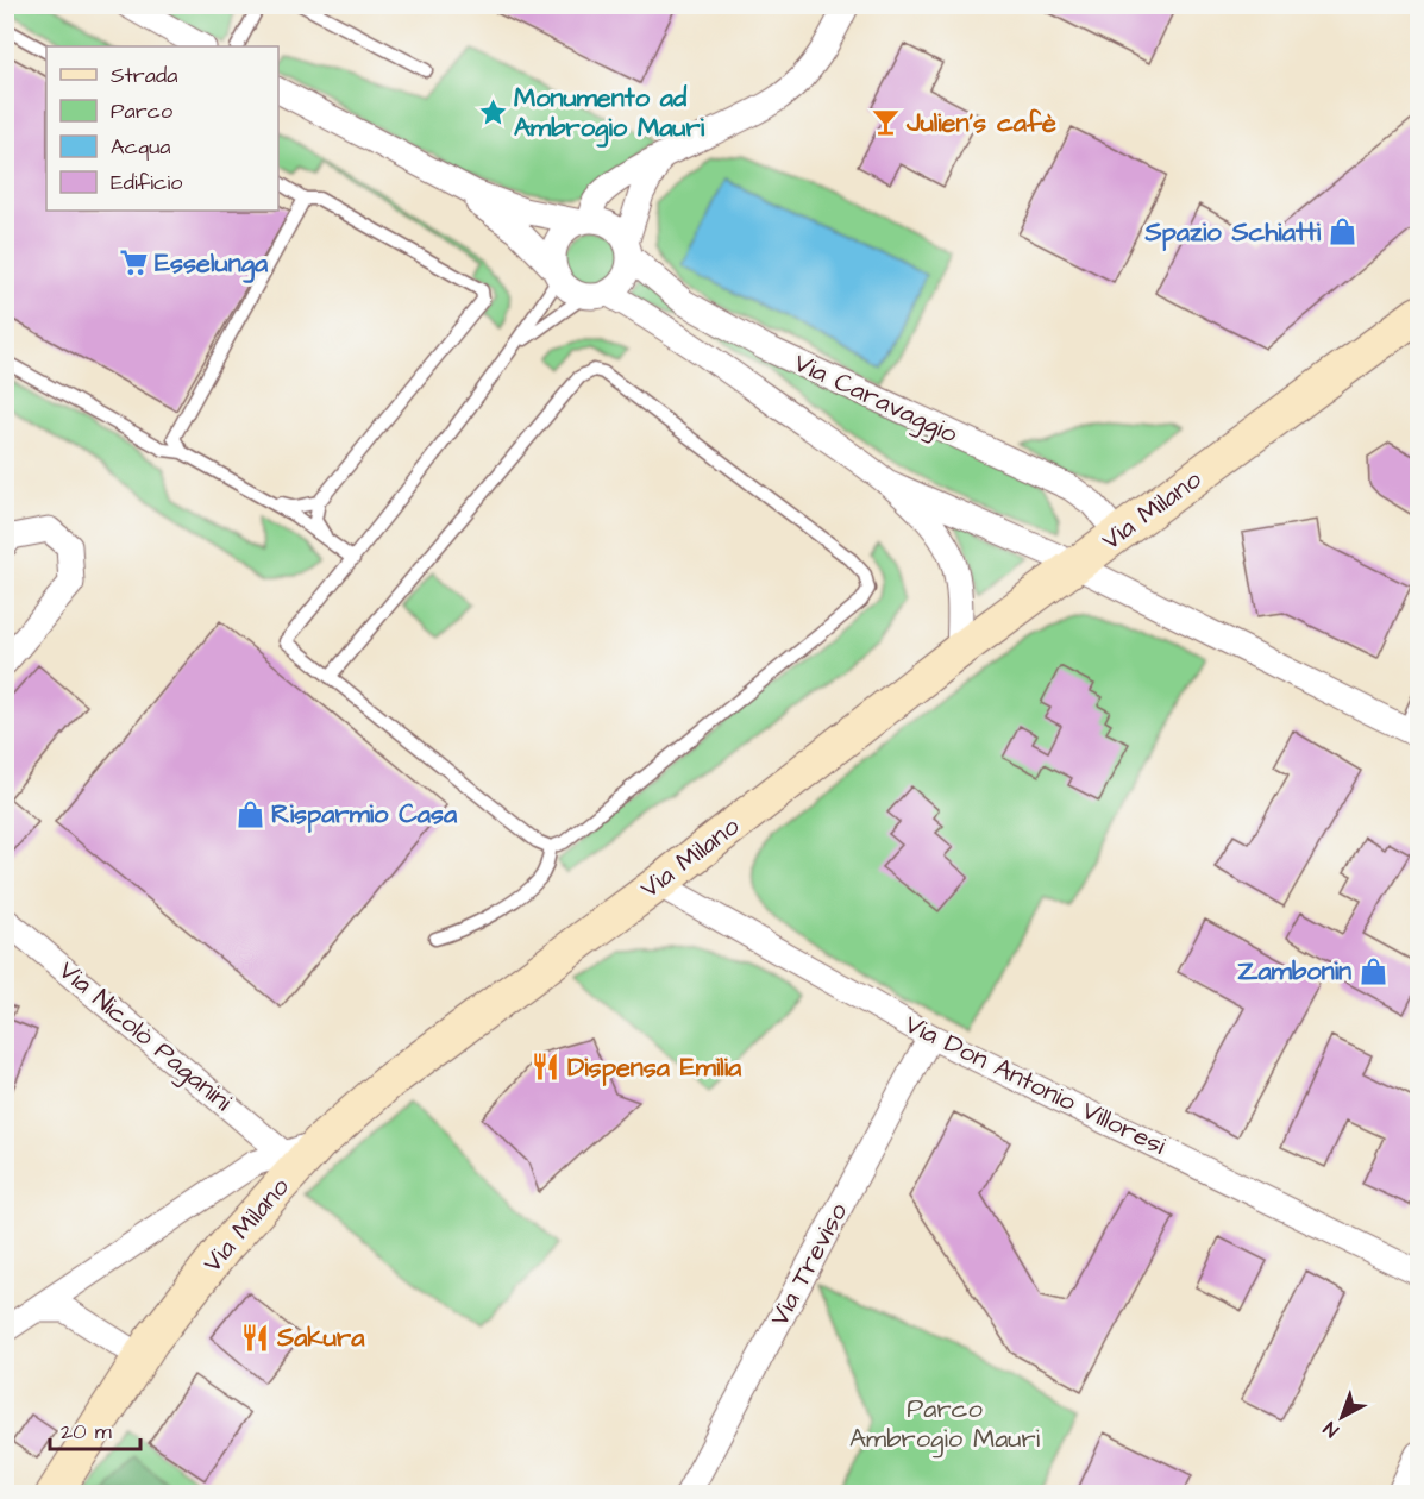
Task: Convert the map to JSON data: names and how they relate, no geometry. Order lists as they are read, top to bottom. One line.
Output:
{"streets":{"main road":["Via Milano"],"street":["Via Caravaggio","Via Nicolò Paganini","Via Don Antonio Villoresi","Via Treviso"]},"crossings":[["Via Caravaggio","Via Milano"],["Via Milano","Via Don Antonio Villoresi"],["Via Don Antonio Villoresi","Via Treviso"]],"parks":["Parco Ambrogio Mauri"],"places":{"place":["Monumento ad Ambrogio Mauri"],"bar":["Julien's cafè"],"shop":["Spazio Schiatti","Risparmio Casa","Zambonin"],"supermarket":["Esselunga"],"restaurant":["Dispensa Emilia","Sakura"]},"legend":["Strada","Parco","Acqua","Edificio"],"scale_bar":"20 m","north":"bottom left"}
